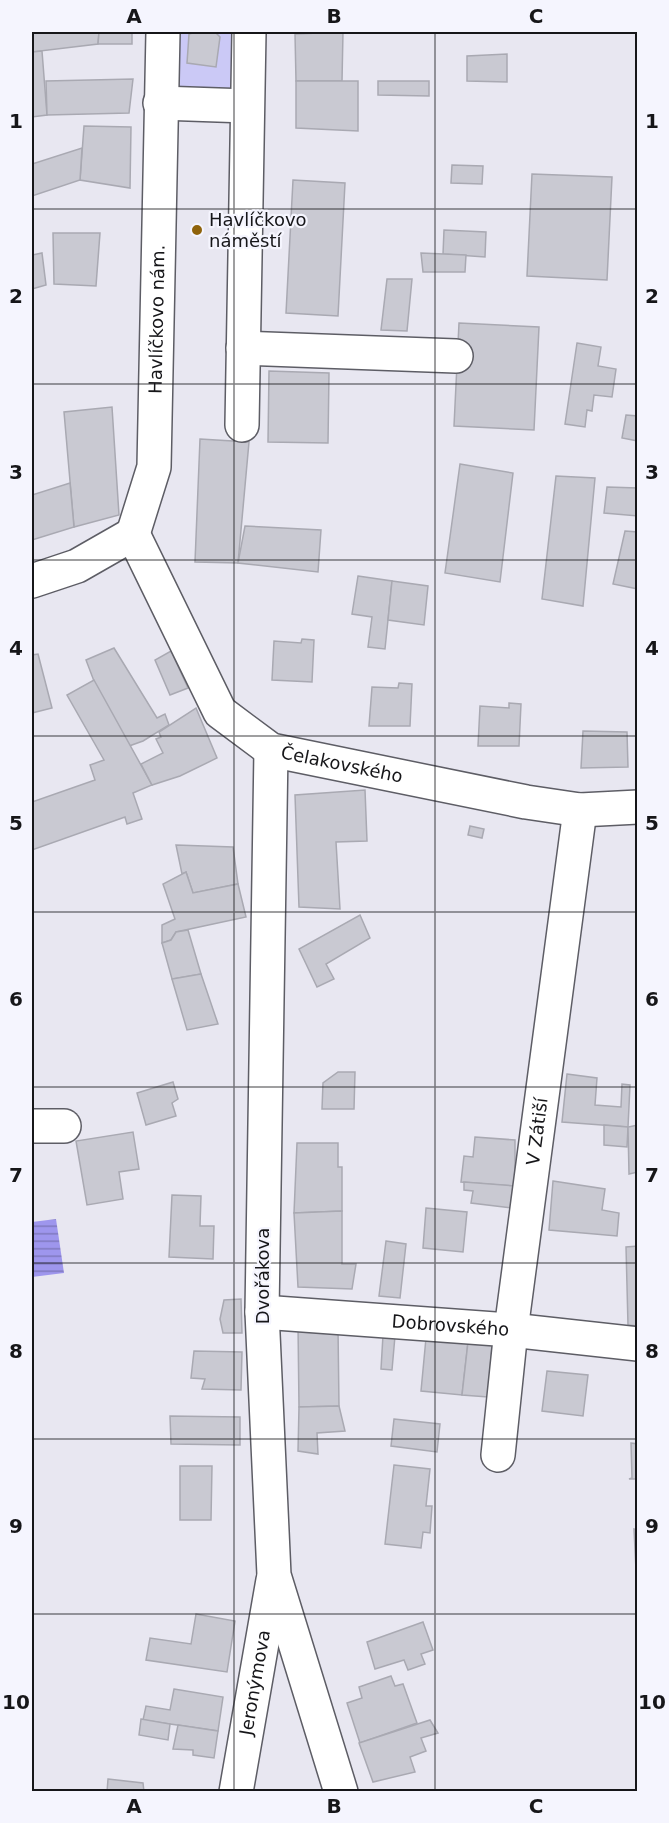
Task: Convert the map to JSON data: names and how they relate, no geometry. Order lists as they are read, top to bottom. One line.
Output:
{"streets":{"street":["Havlíčkovo nám.","Čelakovského","V Zátiší","Dvořákova","Dobrovského","Jeronýmova"]},"crossings":[["Havlíčkovo nám.","Čelakovského"],["Čelakovského","V Zátiší"],["Čelakovského","Dvořákova"],["V Zátiší","Dobrovského"],["Dvořákova","Dobrovského"],["Dvořákova","Jeronýmova"]],"places":["Havlíčkovo náměstí"],"grid":{"columns":["A","B","C"],"rows":["1","2","3","4","5","6","7","8","9","10"]}}
